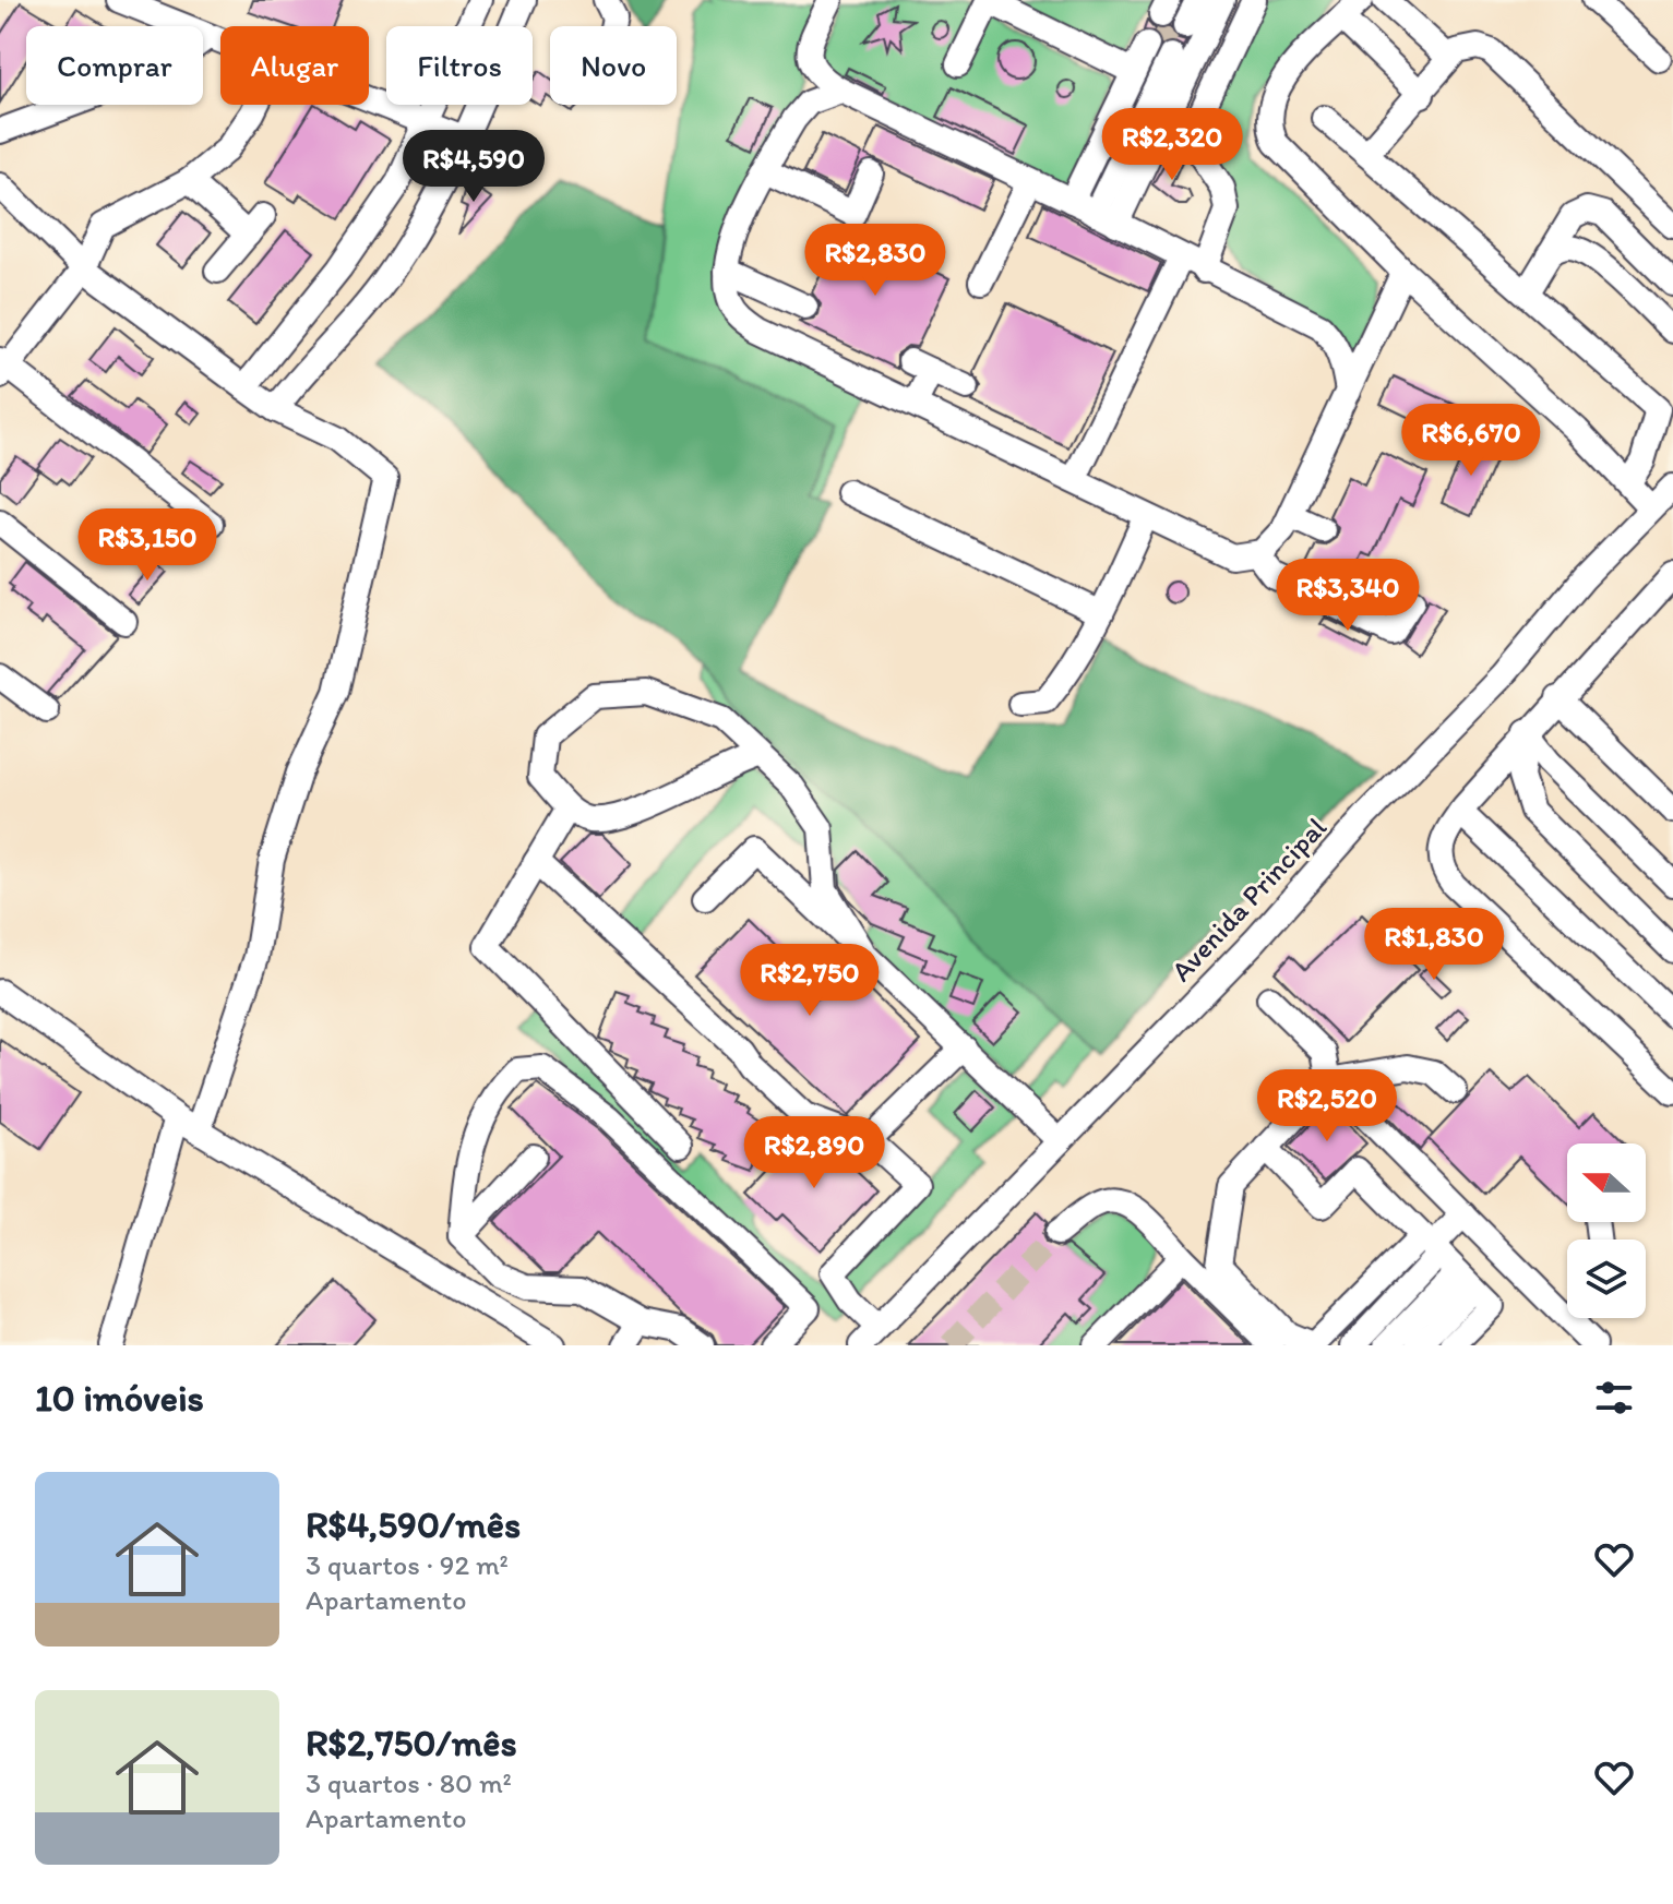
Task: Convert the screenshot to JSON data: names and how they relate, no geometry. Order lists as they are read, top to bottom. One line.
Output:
{"streets":{"street":["Avenida Principal"]},"north":"left","page":{"chip":["Comprar","Alugar","Filtros","Novo"],"price":["R$2,320","R$4,590","R$2,830","R$6,670","R$3,150","R$3,340","R$1,830","R$2,750","R$2,520","R$2,890"],"heading":"10 imóveis","list":[{"name":"R$4,590/mês","note":"3 quartos · 92 m² · Apartamento"},{"name":"R$2,750/mês","note":"3 quartos · 80 m² · Apartamento"}]}}
